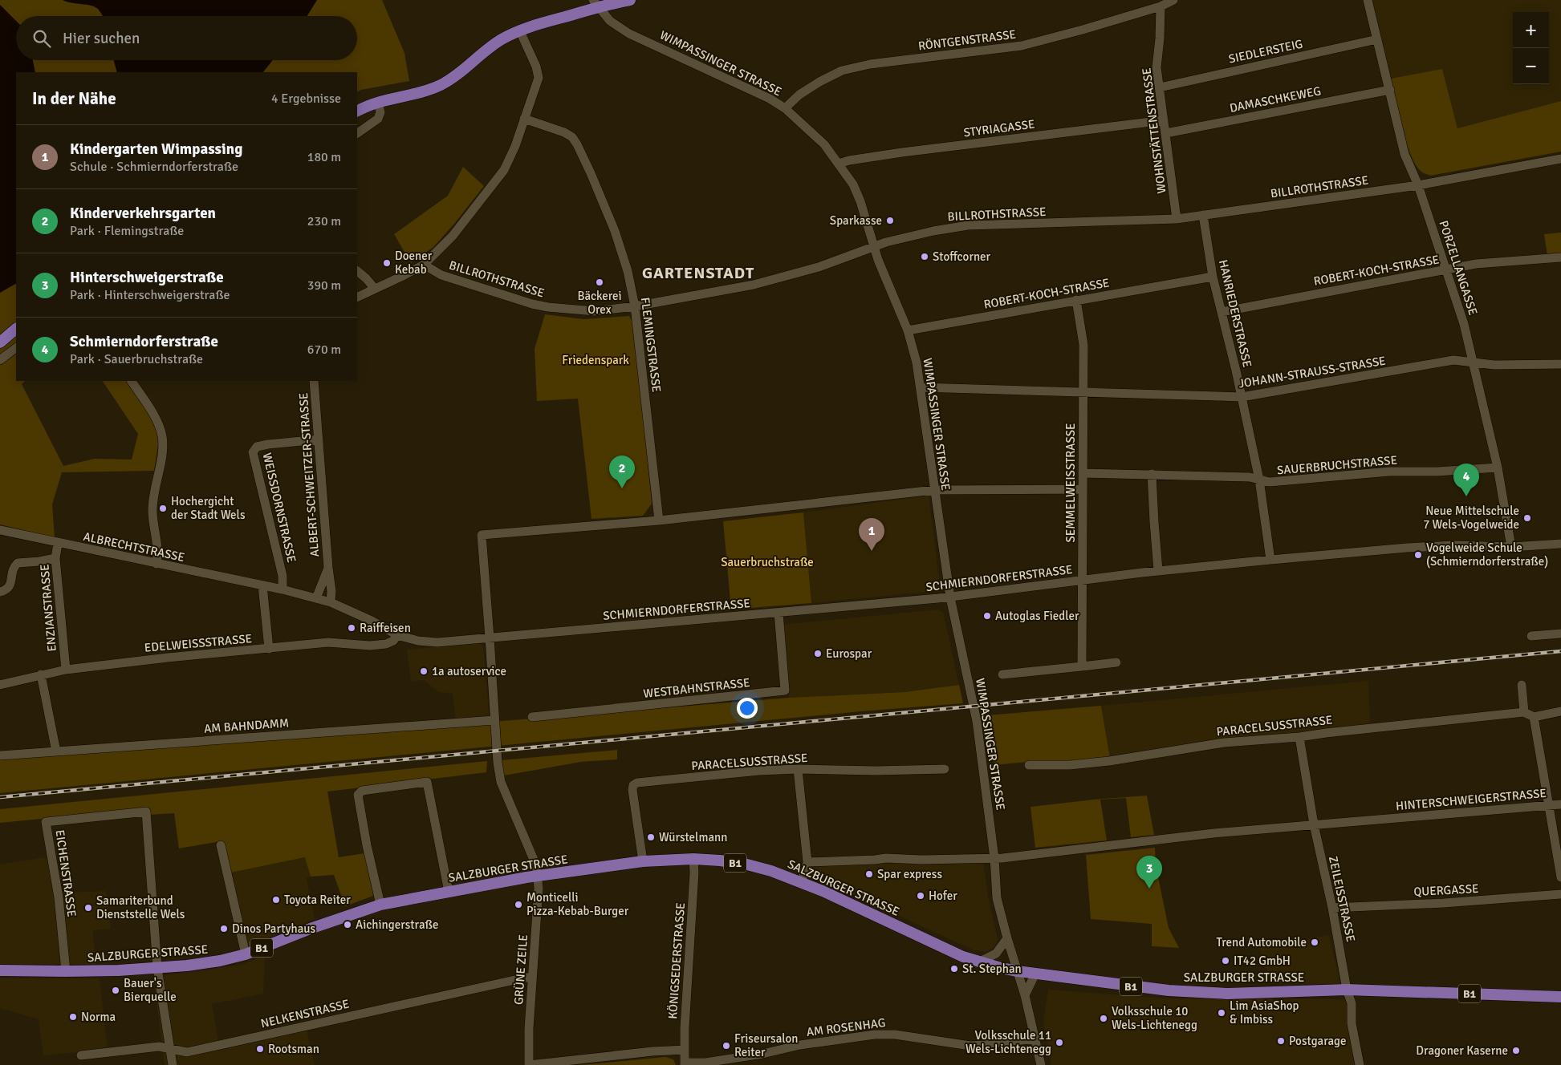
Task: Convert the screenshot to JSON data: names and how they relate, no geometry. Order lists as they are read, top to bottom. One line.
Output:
{"streets":{"main road":["B1","SALZBURGER STRASSE"],"street":["RÖNTGENSTRASSE","SIEDLERSTEIG","WIMPASSINGER STRASSE","DAMASCHKEWEG","STYRIAGASSE","WOHNSTÄTTENSTRASSE","BILLROTHSTRASSE","PORZELLANGASSE","ROBERT-KOCH-STRASSE","HANRIEDERSTRASSE","FLEMINGSTRASSE","JOHANN-STRAUSS-STRASSE","SAUERBRUCHSTRASSE","ALBERT-SCHWEITZER-STRASSE","SEMMELWEISSTRASSE","WEISSDORNSTRASSE","ALBRECHTSTRASSE","SCHMIERNDORFERSTRASSE","ENZIANSTRASSE","EDELWEISSSTRASSE","WESTBAHNSTRASSE","AM BAHNDAMM","PARACELSUSSTRASSE","HINTERSCHWEIGERSTRASSE","EICHENSTRASSE","QUERGASSE","ZEILEISSTRASSE","KÖNIGSEDERSTRASSE","GRÜNE ZEILE","NELKENSTRASSE","AM ROSENHAG"]},"crossings":[["RÖNTGENSTRASSE","WIMPASSINGER STRASSE"],["RÖNTGENSTRASSE","WOHNSTÄTTENSTRASSE"],["SIEDLERSTEIG","WOHNSTÄTTENSTRASSE"],["SIEDLERSTEIG","PORZELLANGASSE"],["WIMPASSINGER STRASSE","STYRIAGASSE"],["WIMPASSINGER STRASSE","BILLROTHSTRASSE"],["WIMPASSINGER STRASSE","ROBERT-KOCH-STRASSE"],["WIMPASSINGER STRASSE","JOHANN-STRAUSS-STRASSE"],["WIMPASSINGER STRASSE","SCHMIERNDORFERSTRASSE"],["WIMPASSINGER STRASSE","HINTERSCHWEIGERSTRASSE"],["WIMPASSINGER STRASSE","SALZBURGER STRASSE"],["WIMPASSINGER STRASSE","AM ROSENHAG"],["DAMASCHKEWEG","WOHNSTÄTTENSTRASSE"],["DAMASCHKEWEG","PORZELLANGASSE"],["STYRIAGASSE","WOHNSTÄTTENSTRASSE"],["WOHNSTÄTTENSTRASSE","BILLROTHSTRASSE"],["BILLROTHSTRASSE","PORZELLANGASSE"],["BILLROTHSTRASSE","HANRIEDERSTRASSE"],["BILLROTHSTRASSE","FLEMINGSTRASSE"],["PORZELLANGASSE","ROBERT-KOCH-STRASSE"],["PORZELLANGASSE","JOHANN-STRAUSS-STRASSE"],["PORZELLANGASSE","SAUERBRUCHSTRASSE"],["PORZELLANGASSE","SCHMIERNDORFERSTRASSE"],["ROBERT-KOCH-STRASSE","HANRIEDERSTRASSE"],["ROBERT-KOCH-STRASSE","SEMMELWEISSTRASSE"],["HANRIEDERSTRASSE","JOHANN-STRAUSS-STRASSE"],["HANRIEDERSTRASSE","SAUERBRUCHSTRASSE"],["HANRIEDERSTRASSE","SCHMIERNDORFERSTRASSE"],["JOHANN-STRAUSS-STRASSE","SEMMELWEISSTRASSE"],["SAUERBRUCHSTRASSE","SEMMELWEISSTRASSE"],["ALBERT-SCHWEITZER-STRASSE","WEISSDORNSTRASSE"],["ALBERT-SCHWEITZER-STRASSE","ALBRECHTSTRASSE"],["SEMMELWEISSTRASSE","SCHMIERNDORFERSTRASSE"],["WEISSDORNSTRASSE","ALBRECHTSTRASSE"],["ALBRECHTSTRASSE","SCHMIERNDORFERSTRASSE"],["ALBRECHTSTRASSE","ENZIANSTRASSE"],["ALBRECHTSTRASSE","EDELWEISSSTRASSE"],["SCHMIERNDORFERSTRASSE","WESTBAHNSTRASSE"],["ENZIANSTRASSE","EDELWEISSSTRASSE"],["PARACELSUSSTRASSE","SALZBURGER STRASSE"],["PARACELSUSSTRASSE","ZEILEISSTRASSE"],["HINTERSCHWEIGERSTRASSE","ZEILEISSTRASSE"],["SALZBURGER STRASSE","EICHENSTRASSE"],["SALZBURGER STRASSE","ZEILEISSTRASSE"],["SALZBURGER STRASSE","KÖNIGSEDERSTRASSE"],["SALZBURGER STRASSE","GRÜNE ZEILE"],["QUERGASSE","ZEILEISSTRASSE"],["KÖNIGSEDERSTRASSE","AM ROSENHAG"],["GRÜNE ZEILE","NELKENSTRASSE"]],"districts":["GARTENSTADT"],"parks":["Friedenspark","Sauerbruchstraße"],"places":["Sparkasse","Stoffcorner","Doener Kebab","Bäckerei Orex","Hochergicht der Stadt Wels","Neue Mittelschule 7 Wels-Vogelweide","Vogelweide Schule (Schmierndorferstraße)","Autoglas Fiedler","Raiffeisen","Eurospar","1a autoservice","Würstelmann","Spar express","Hofer","Toyota Reiter","Monticelli Pizza-Kebab-Burger","Samariterbund Dienststelle Wels","Aichingerstraße","Dinos Partyhaus","Trend Automobile","IT42 GmbH","St. Stephan","Bauer's Bierquelle","Lim AsiaShop & Imbiss","Norma","Volksschule 10 Wels-Lichtenegg","Postgarage","Volksschule 11 Wels-Lichtenegg","Friseursalon Reiter","Rootsman","Dragoner Kaserne"],"page":{"map_buttons":["+","−"],"search":"Hier suchen","heading":["In der Nähe","4 Ergebnisse"],"list":[{"mark":"1","name":"Kindergarten Wimpassing","note":"Schule · Schmierndorferstraße","value":"180 m"},{"mark":"2","name":"Kinderverkehrsgarten","note":"Park · Flemingstraße","value":"230 m"},{"mark":"3","name":"Hinterschweigerstraße","note":"Park · Hinterschweigerstraße","value":"390 m"},{"mark":"4","name":"Schmierndorferstraße","note":"Park · Sauerbruchstraße","value":"670 m"}],"pins":["2","4","1","3"]}}
